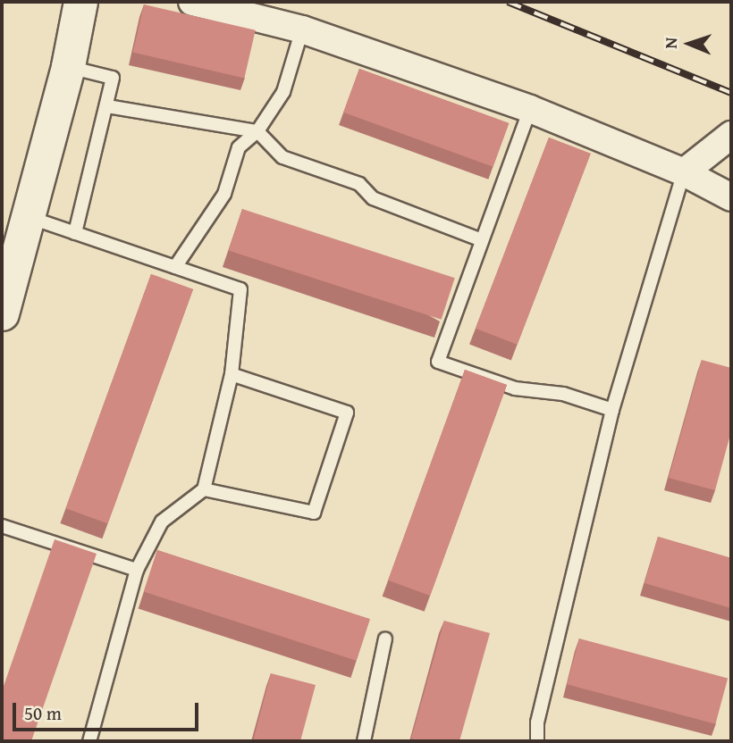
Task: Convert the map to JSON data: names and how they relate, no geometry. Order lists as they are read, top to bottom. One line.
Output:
{"scale_bar":"50 m","north":"left"}
